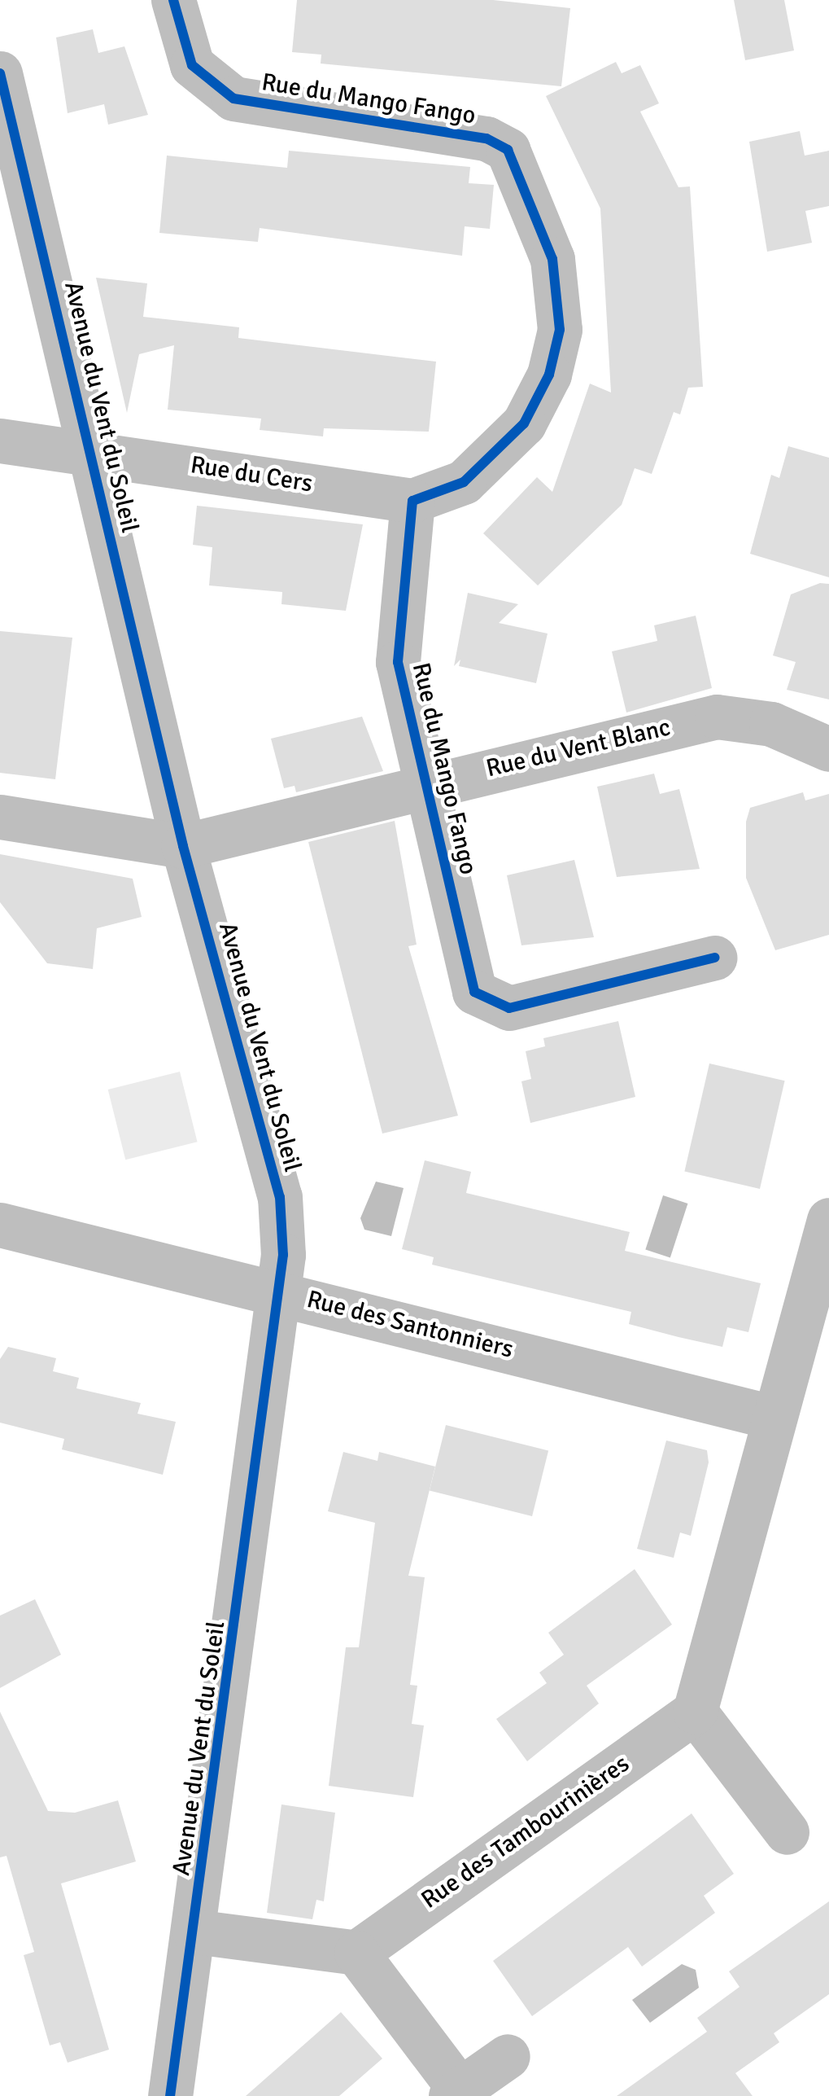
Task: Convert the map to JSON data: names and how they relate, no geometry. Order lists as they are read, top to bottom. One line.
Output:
{"streets":{"street":["Rue du Mango Fango","Avenue du Vent du Soleil","Rue du Cers","Rue du Vent Blanc","Rue des Santonniers","Rue des Tambourinières"]},"crossings":[["Rue du Mango Fango","Rue du Cers"],["Rue du Mango Fango","Rue du Vent Blanc"],["Avenue du Vent du Soleil","Rue du Cers"],["Avenue du Vent du Soleil","Rue du Vent Blanc"],["Avenue du Vent du Soleil","Rue des Santonniers"]]}
